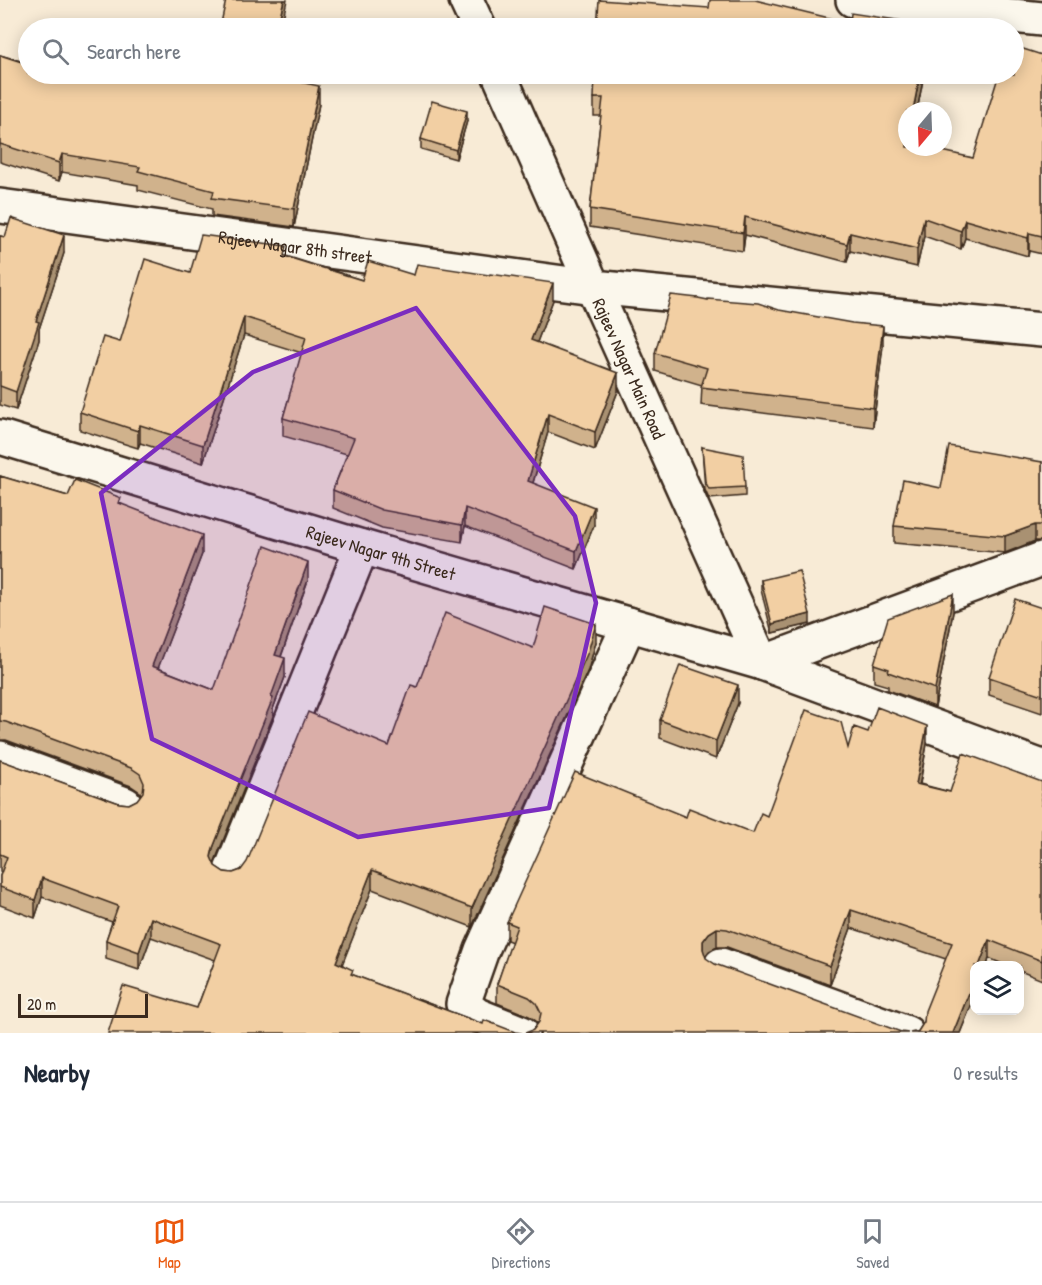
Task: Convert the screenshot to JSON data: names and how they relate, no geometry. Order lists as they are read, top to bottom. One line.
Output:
{"streets":{"street":["Rajeev Nagar 8th street","Rajeev Nagar Main Road","Rajeev Nagar 9th Street"]},"crossings":[["Rajeev Nagar 8th street","Rajeev Nagar Main Road"],["Rajeev Nagar Main Road","Rajeev Nagar 9th Street"]],"scale_bar":"20 m","north":"bottom","page":{"search":"Search here","scale":"20 m","heading":["Nearby","0 results"],"nav":["Map","Directions","Saved"]}}
